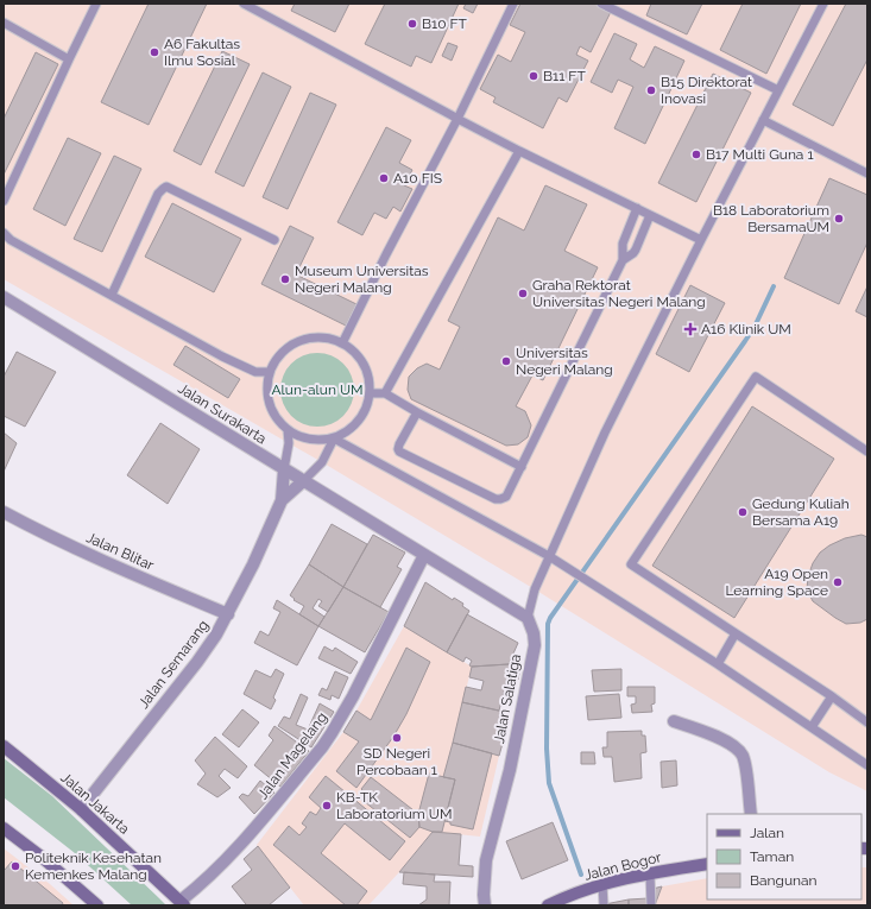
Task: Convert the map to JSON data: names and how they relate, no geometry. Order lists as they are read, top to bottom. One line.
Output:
{"streets":{"main road":["Jalan Jakarta","Jalan Bogor"],"street":["Jalan Surakarta","Jalan Blitar","Jalan Semarang","Jalan Salatiga","Jalan Magelang"]},"crossings":[["Jalan Surakarta","Jalan Semarang"],["Jalan Surakarta","Jalan Magelang"],["Jalan Blitar","Jalan Semarang"],["Jalan Semarang","Jalan Jakarta"],["Jalan Magelang","Jalan Jakarta"]],"parks":["Alun-alun UM"],"places":{"other":["B10 FT","A6 Fakultas Ilmu Sosial","B11 FT","B15 Direktorat Inovasi","B17 Multi Guna 1","A10 FIS","B18 Laboratorium BersamaUM","Museum Universitas Negeri Malang","Graha Rektorat Universitas Negeri Malang","Universitas Negeri Malang","Gedung Kuliah Bersama A19","A19 Open Learning Space","SD Negeri Percobaan 1","KB-TK Laboratorium UM","Politeknik Kesehatan Kemenkes Malang"],"health":["A16 Klinik UM"]},"legend":["Jalan","Taman","Bangunan"]}
